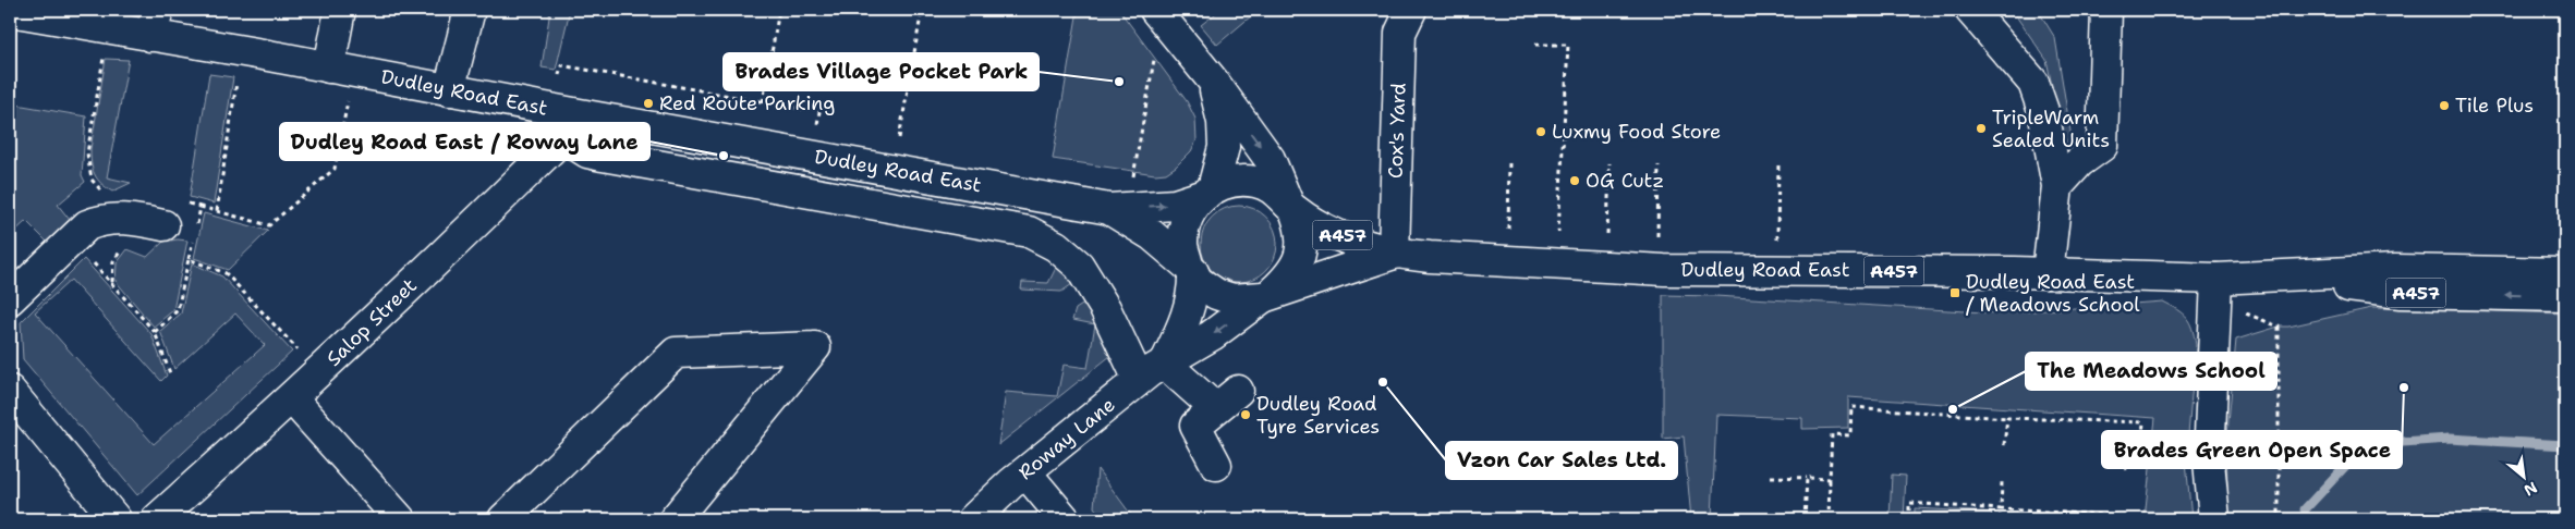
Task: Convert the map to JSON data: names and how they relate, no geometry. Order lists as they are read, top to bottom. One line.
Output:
{"streets":{"main road":["Dudley Road East","Cox's Yard","A457","Salop Street","Roway Lane"]},"crossings":[["Dudley Road East","Cox's Yard"],["Dudley Road East","Salop Street"],["Dudley Road East","Roway Lane"]],"places":{"other":["Brades Village Pocket Park","Red Route Parking","Tile Plus","TripleWarm Sealed Units","Luxmy Food Store","Dudley Road East / Roway Lane","OG Cutz","Vzon Car Sales Ltd.","Brades Green Open Space","The Meadows School","Dudley Road Tyre Services"],"transit":["Dudley Road East / Meadows School"]},"north":"bottom right"}
